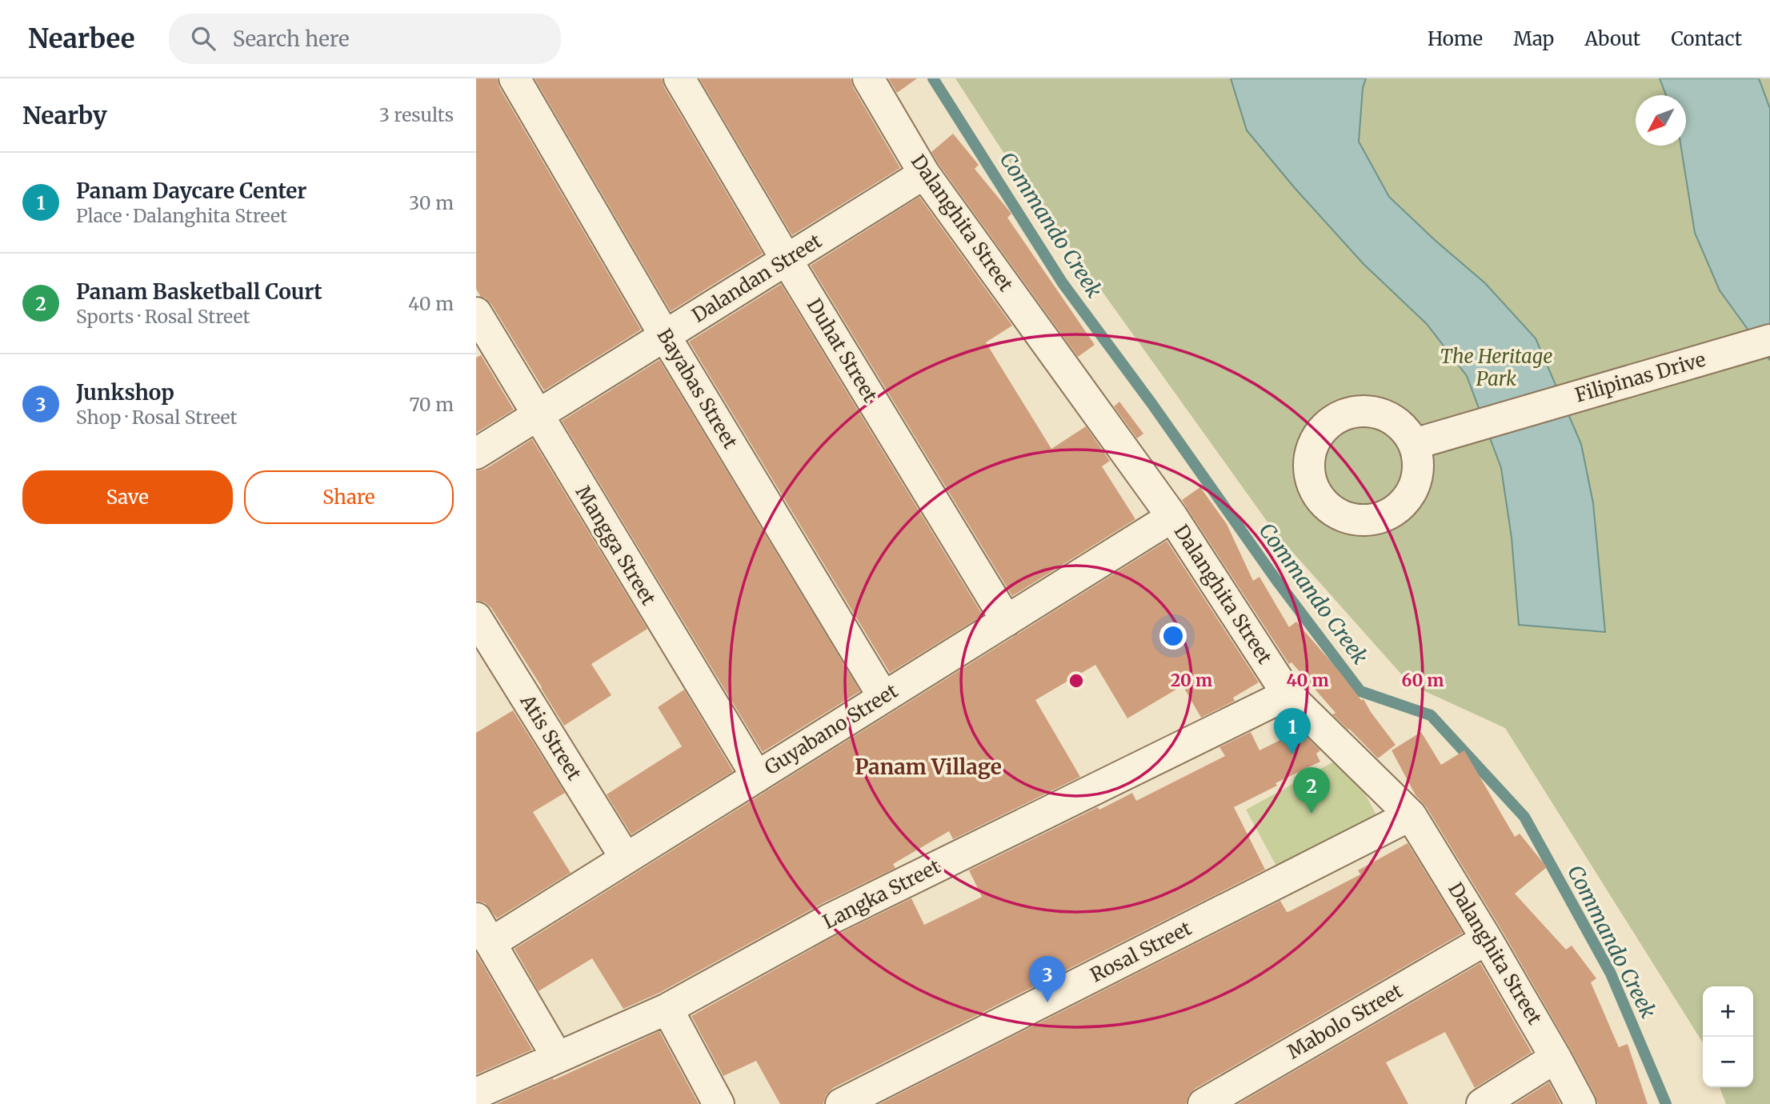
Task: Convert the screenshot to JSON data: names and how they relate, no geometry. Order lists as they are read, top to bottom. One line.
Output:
{"streets":{"street":["Dalanghita Street","Dalandan Street","Duhat Street","Filipinas Drive","Bayabas Street","Mangga Street","Guyabano Street","Atis Street","Langka Street","Rosal Street","Mabolo Street"]},"crossings":[["Dalanghita Street","Dalandan Street"],["Dalanghita Street","Guyabano Street"],["Dalanghita Street","Langka Street"],["Dalanghita Street","Rosal Street"],["Dalanghita Street","Mabolo Street"],["Dalandan Street","Duhat Street"],["Dalandan Street","Bayabas Street"],["Dalandan Street","Mangga Street"],["Duhat Street","Guyabano Street"],["Bayabas Street","Guyabano Street"],["Mangga Street","Guyabano Street"],["Guyabano Street","Atis Street"]],"districts":["Panam Village"],"water":["Commando Creek"],"parks":["The Heritage Park"],"north":"bottom left","page":{"header":"Nearbee","search":"Search here","nav":["Home","Map","About","Contact"],"heading":["Nearby","3 results"],"list":[{"mark":"1","name":"Panam Daycare Center","note":"Place · Dalanghita Street","value":"30 m"},{"mark":"2","name":"Panam Basketball Court","note":"Sports · Rosal Street","value":"40 m"},{"mark":"3","name":"Junkshop","note":"Shop · Rosal Street","value":"70 m"}],"buttons":["Save","Share"],"pins":["1","2","3"],"map_buttons":["+","−"]},"rings":["20 m","40 m","60 m"]}
